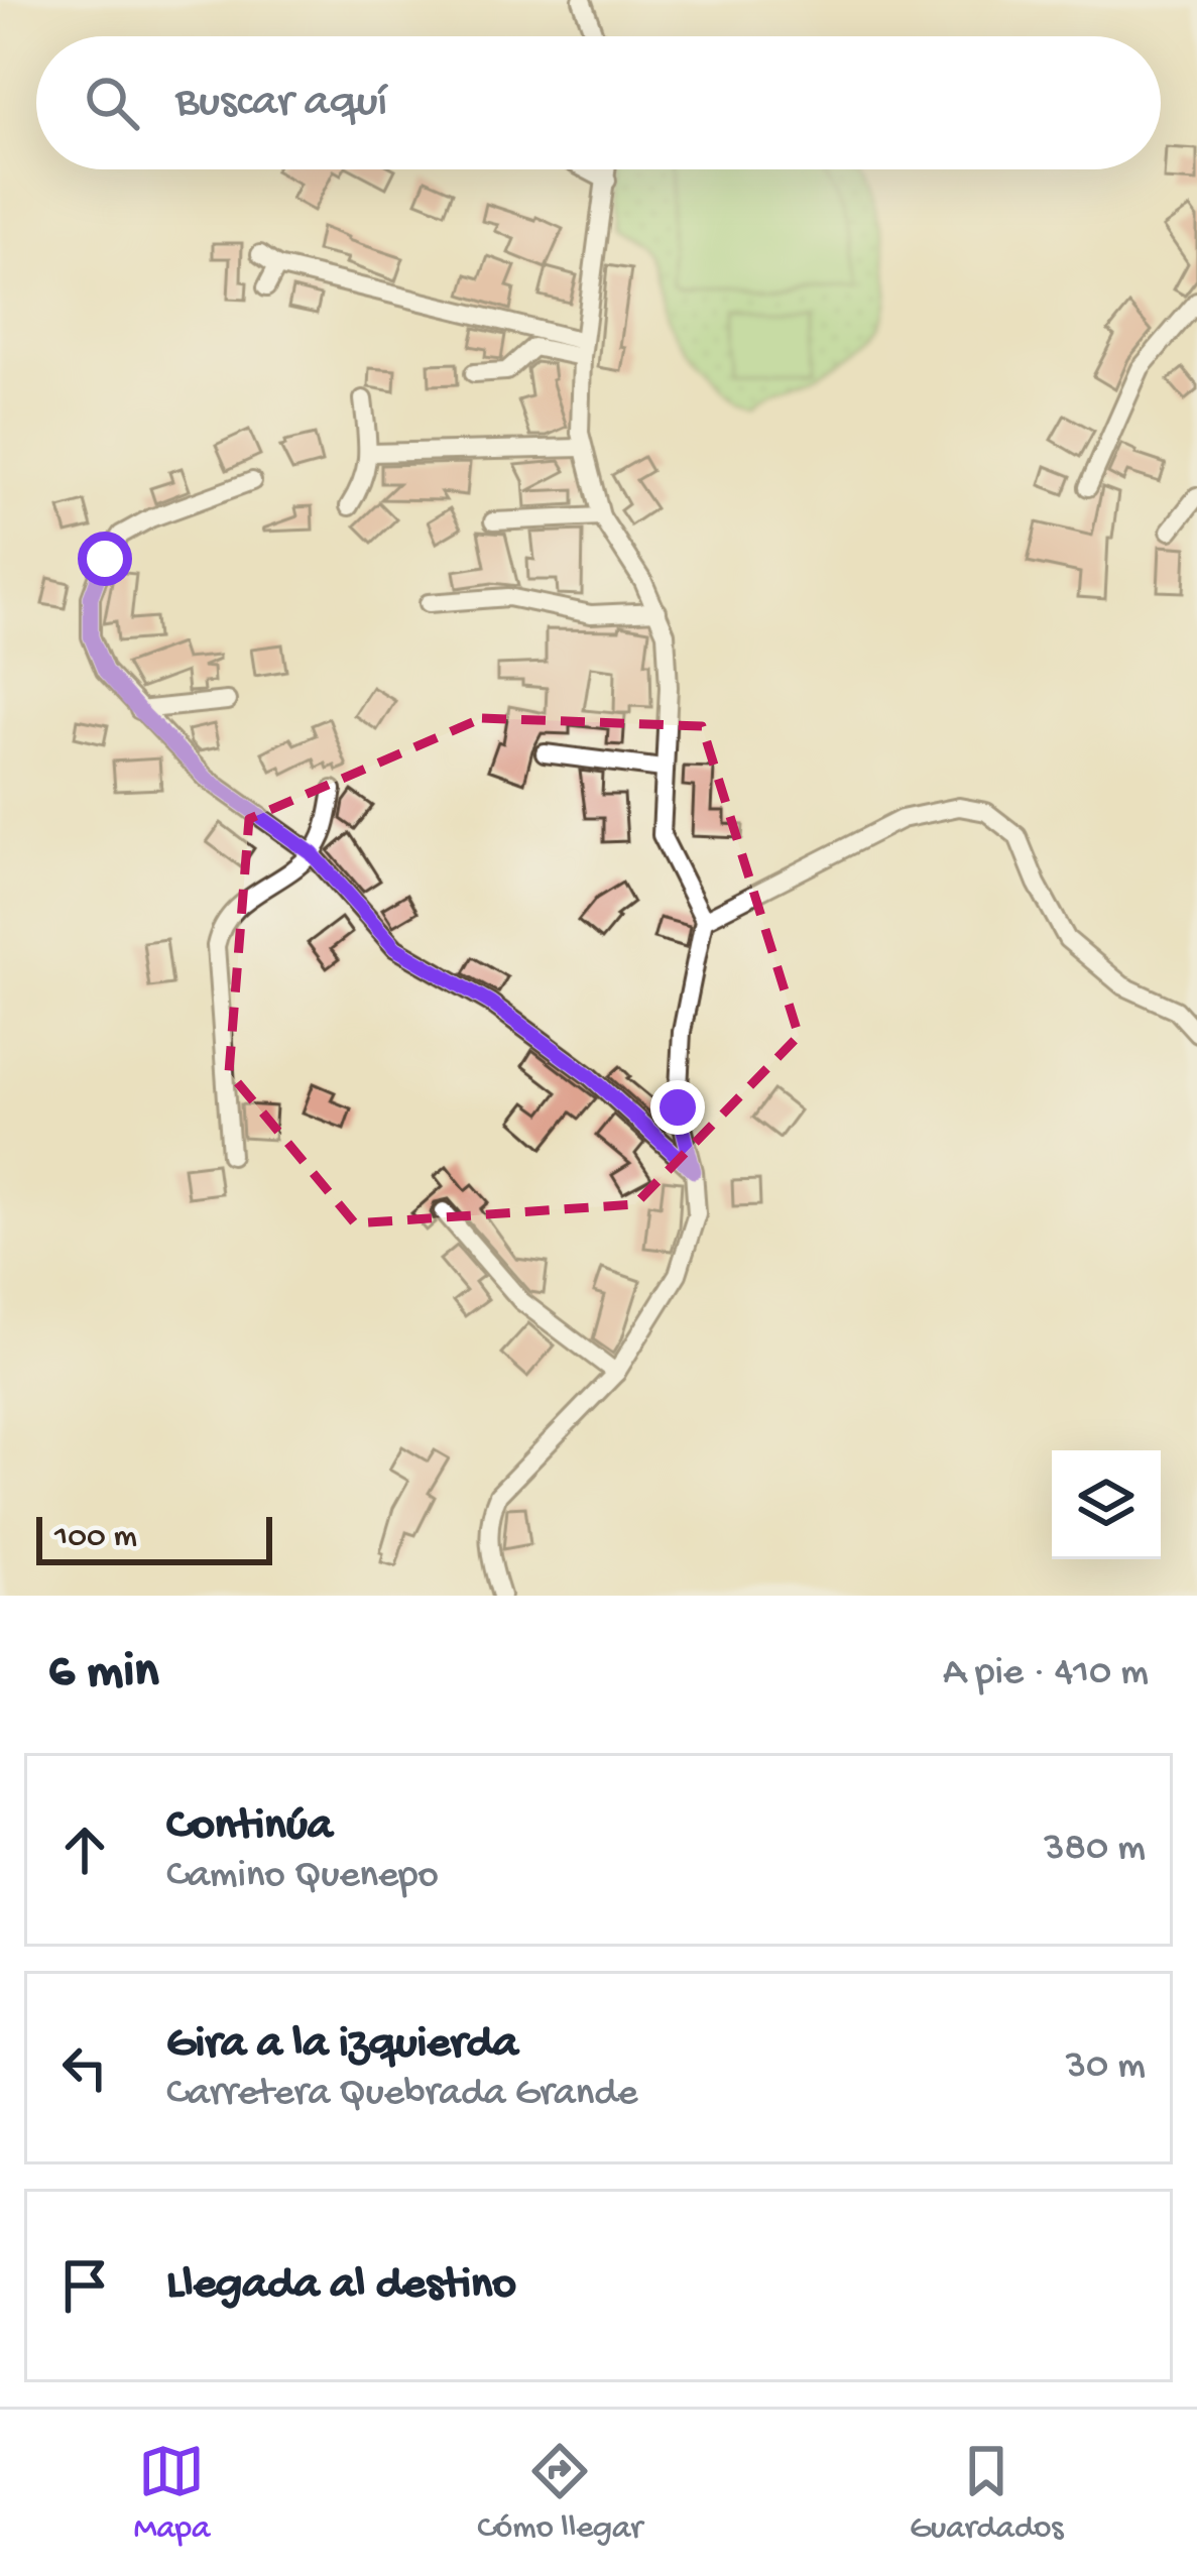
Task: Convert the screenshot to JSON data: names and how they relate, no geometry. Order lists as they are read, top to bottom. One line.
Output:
{"scale_bar":"100 m","page":{"search":"Buscar aquí","scale":"100 m","heading":["6 min","A pie · 410 m"],"list":[["Continúa","Camino Quenepo","380 m"],["Gira a la izquierda","Carretera Quebrada Grande","30 m"],"Llegada al destino"],"nav":["Mapa","Cómo llegar","Guardados"]}}
